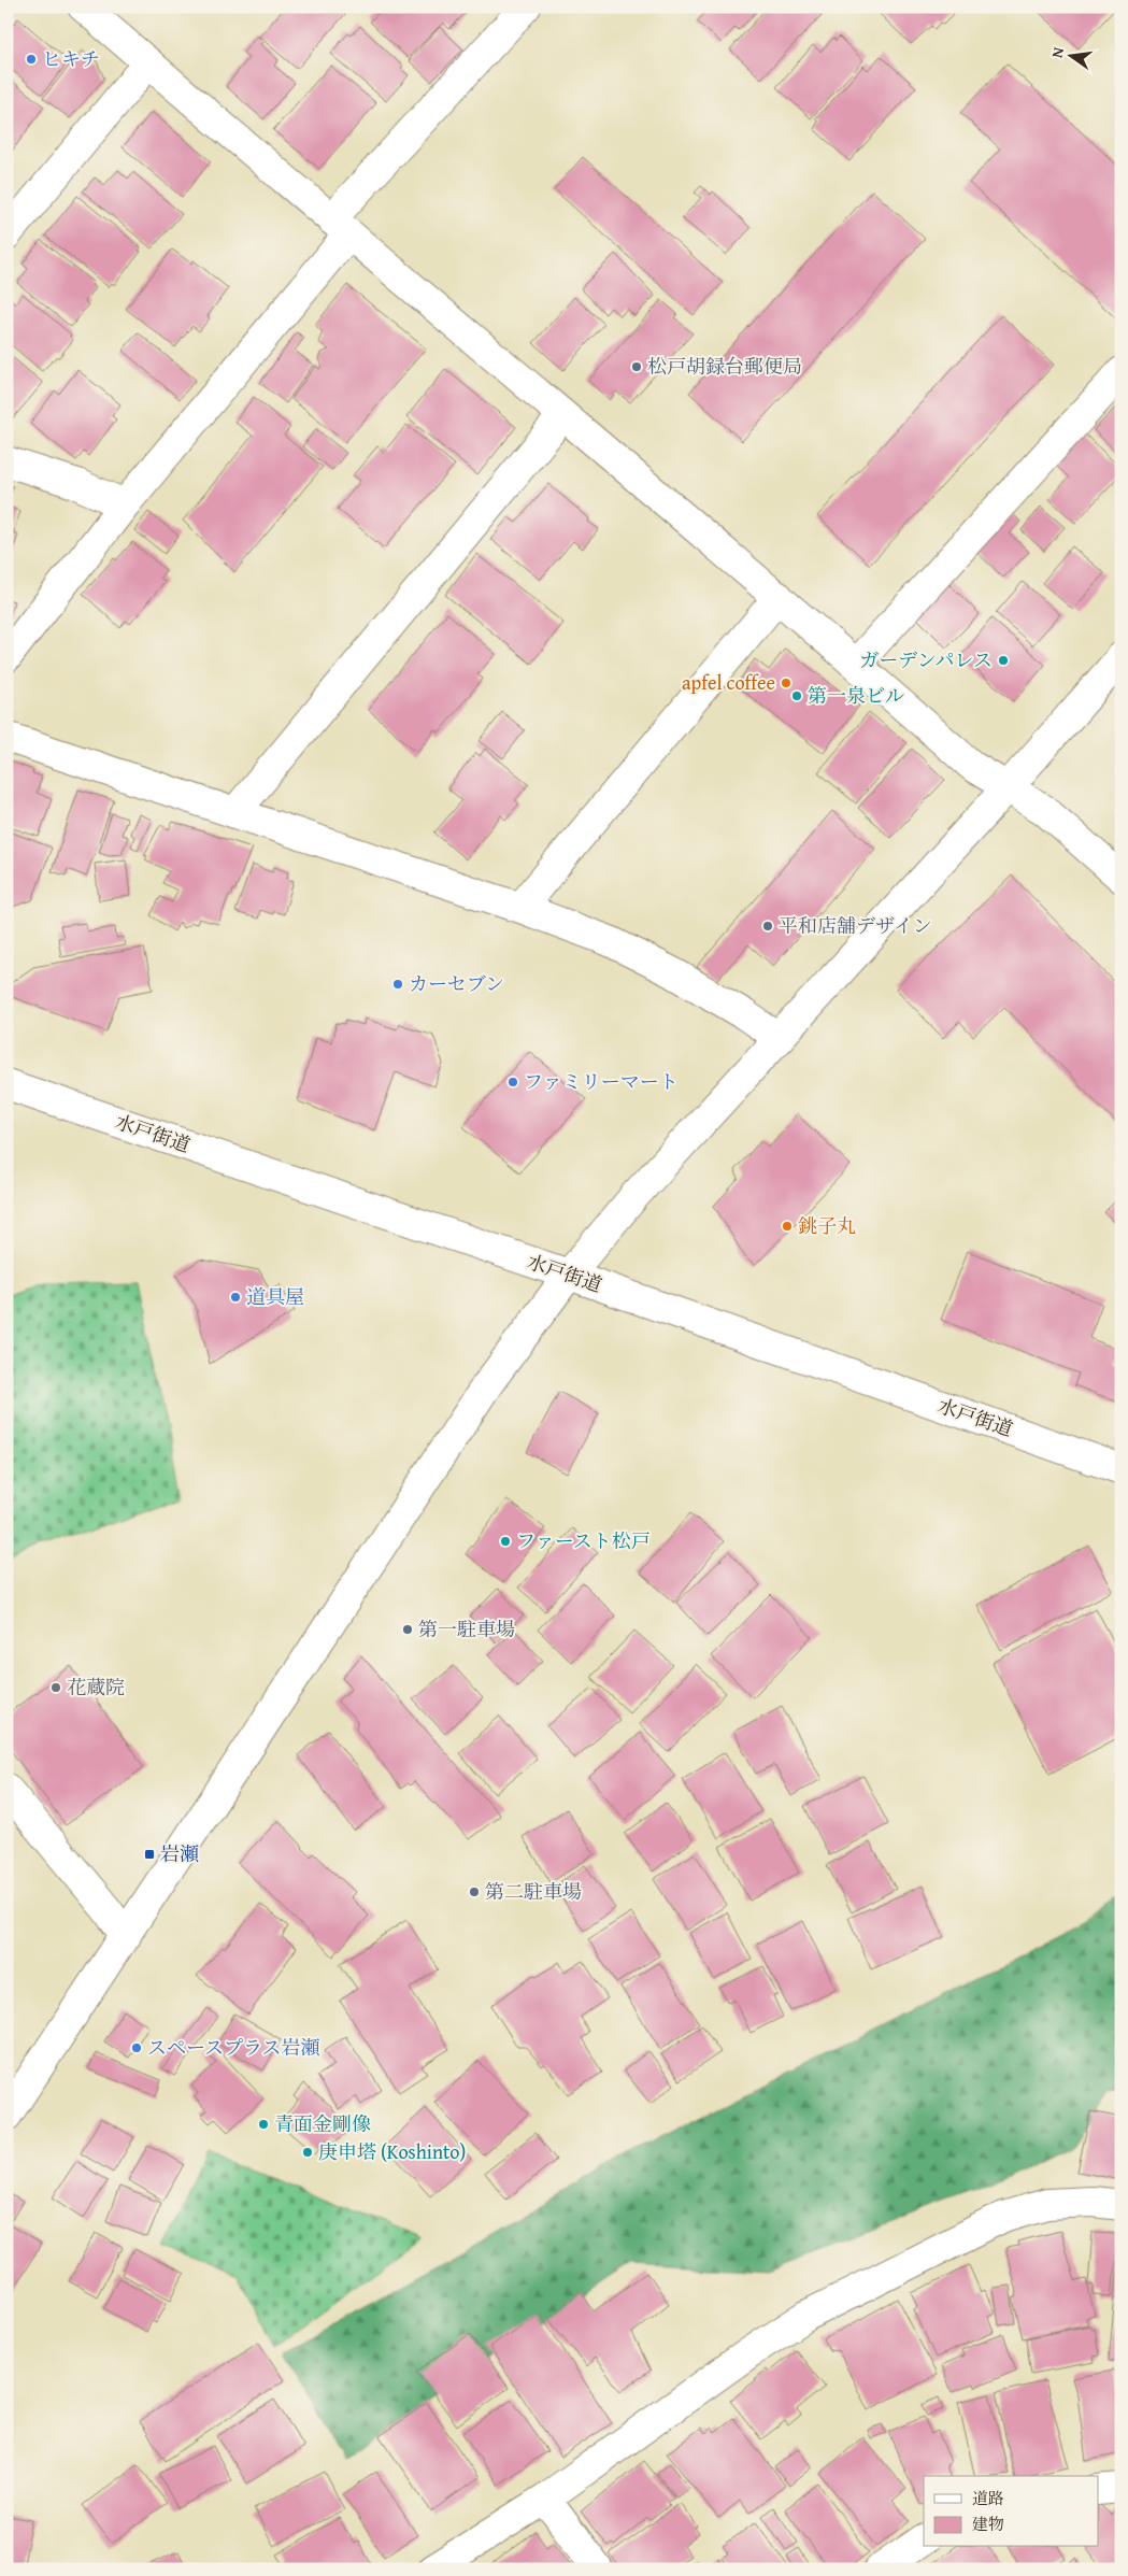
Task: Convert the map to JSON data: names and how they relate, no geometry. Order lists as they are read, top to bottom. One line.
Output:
{"streets":{"main road":["水戸街道"]},"places":{"other":["ヒキチ","松戸胡録台郵便局","ガーデンパレス","apfel coffee","第一泉ビル","平和店舗デザイン","カーセブン","ファミリーマート","銚子丸","道具屋","ファースト松戸","第一駐車場","花蔵院","第二駐車場","スペースプラス岩瀬","青面金剛像","庚申塔 (Koshinto)"],"transit":["岩瀬"]},"legend":["道路","建物"],"north":"left"}
